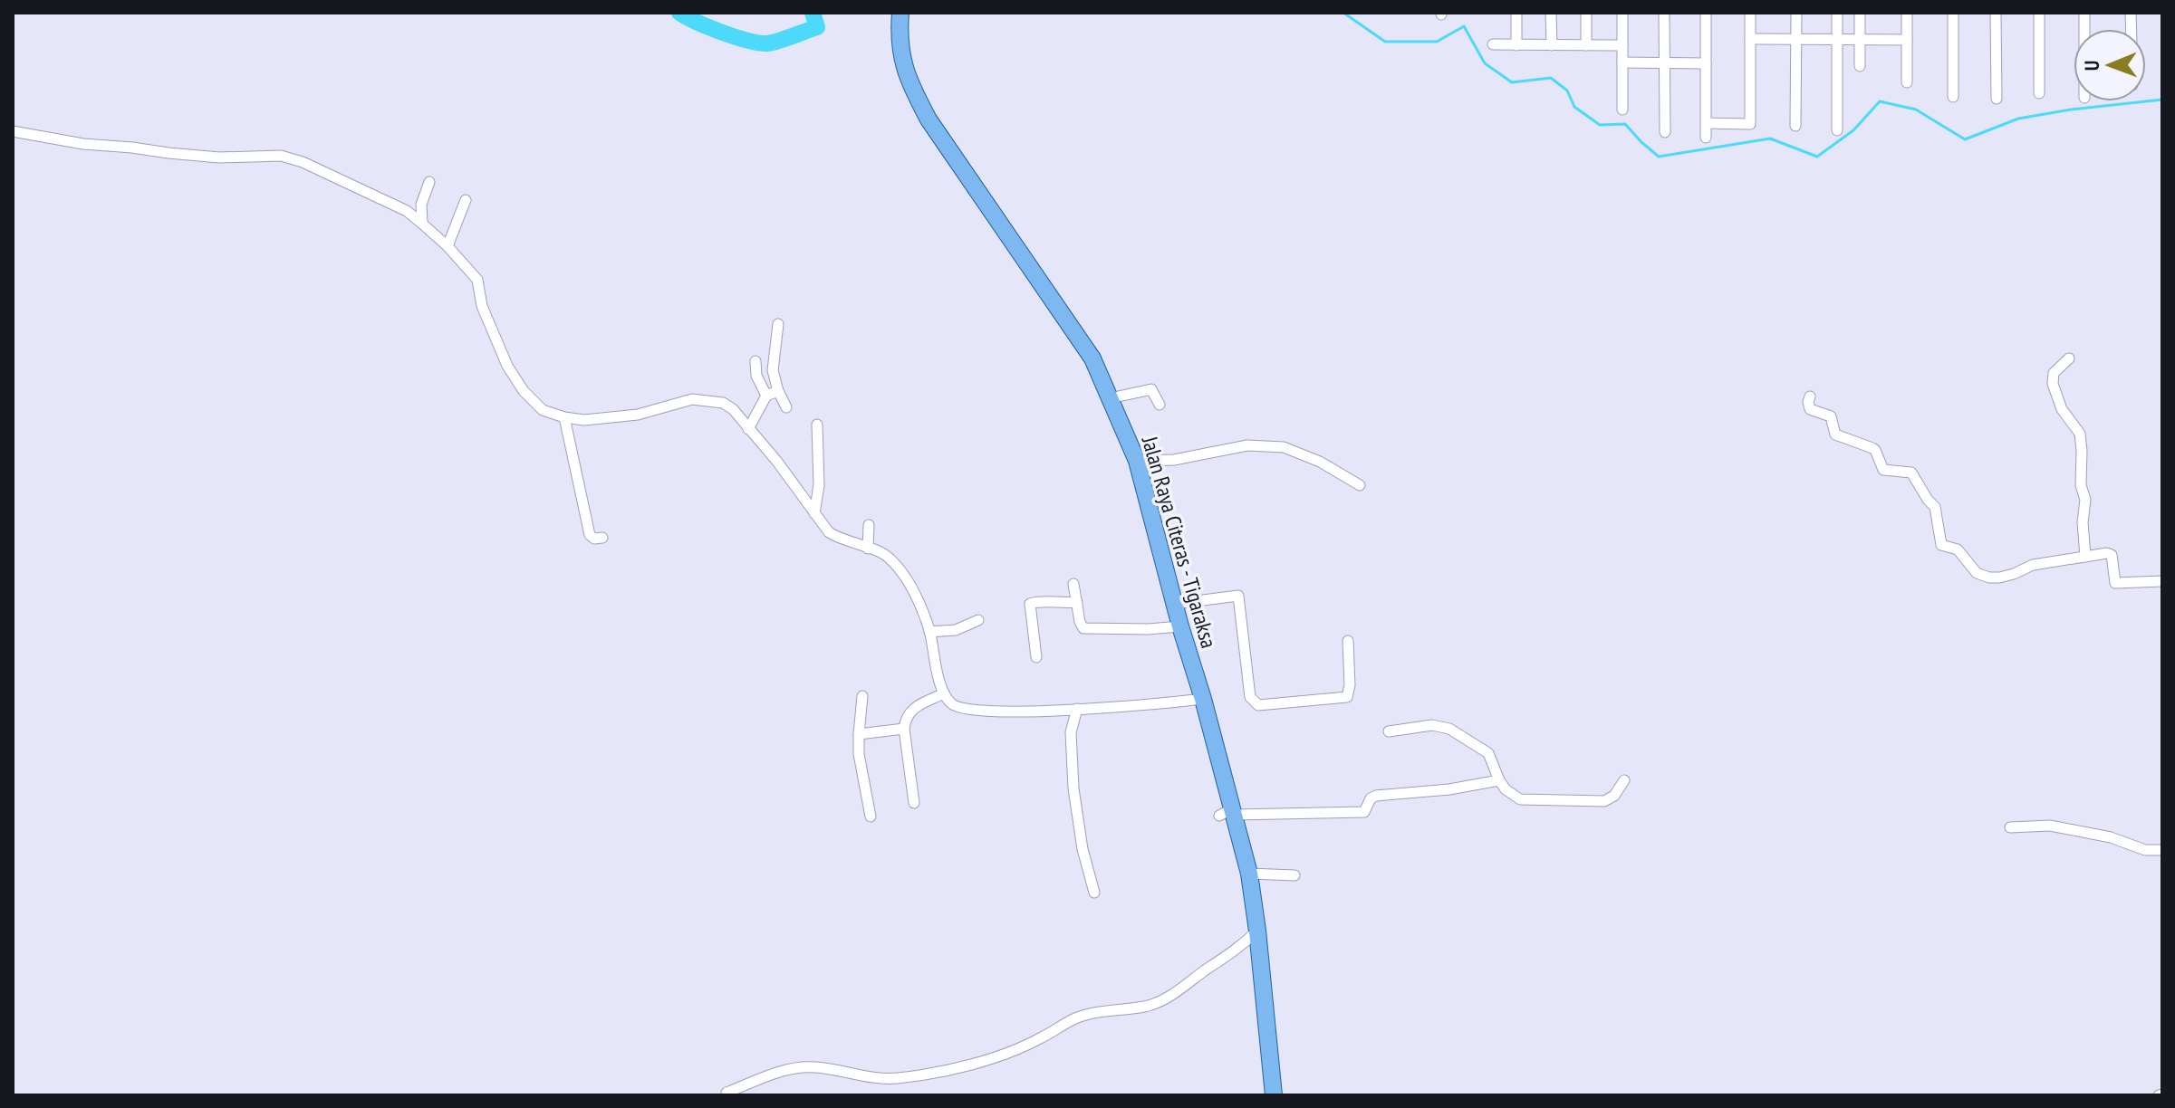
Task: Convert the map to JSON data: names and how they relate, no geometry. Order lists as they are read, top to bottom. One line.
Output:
{"streets":{"main road":["Jalan Raya Citeras - Tigaraksa"]},"north":"left"}
